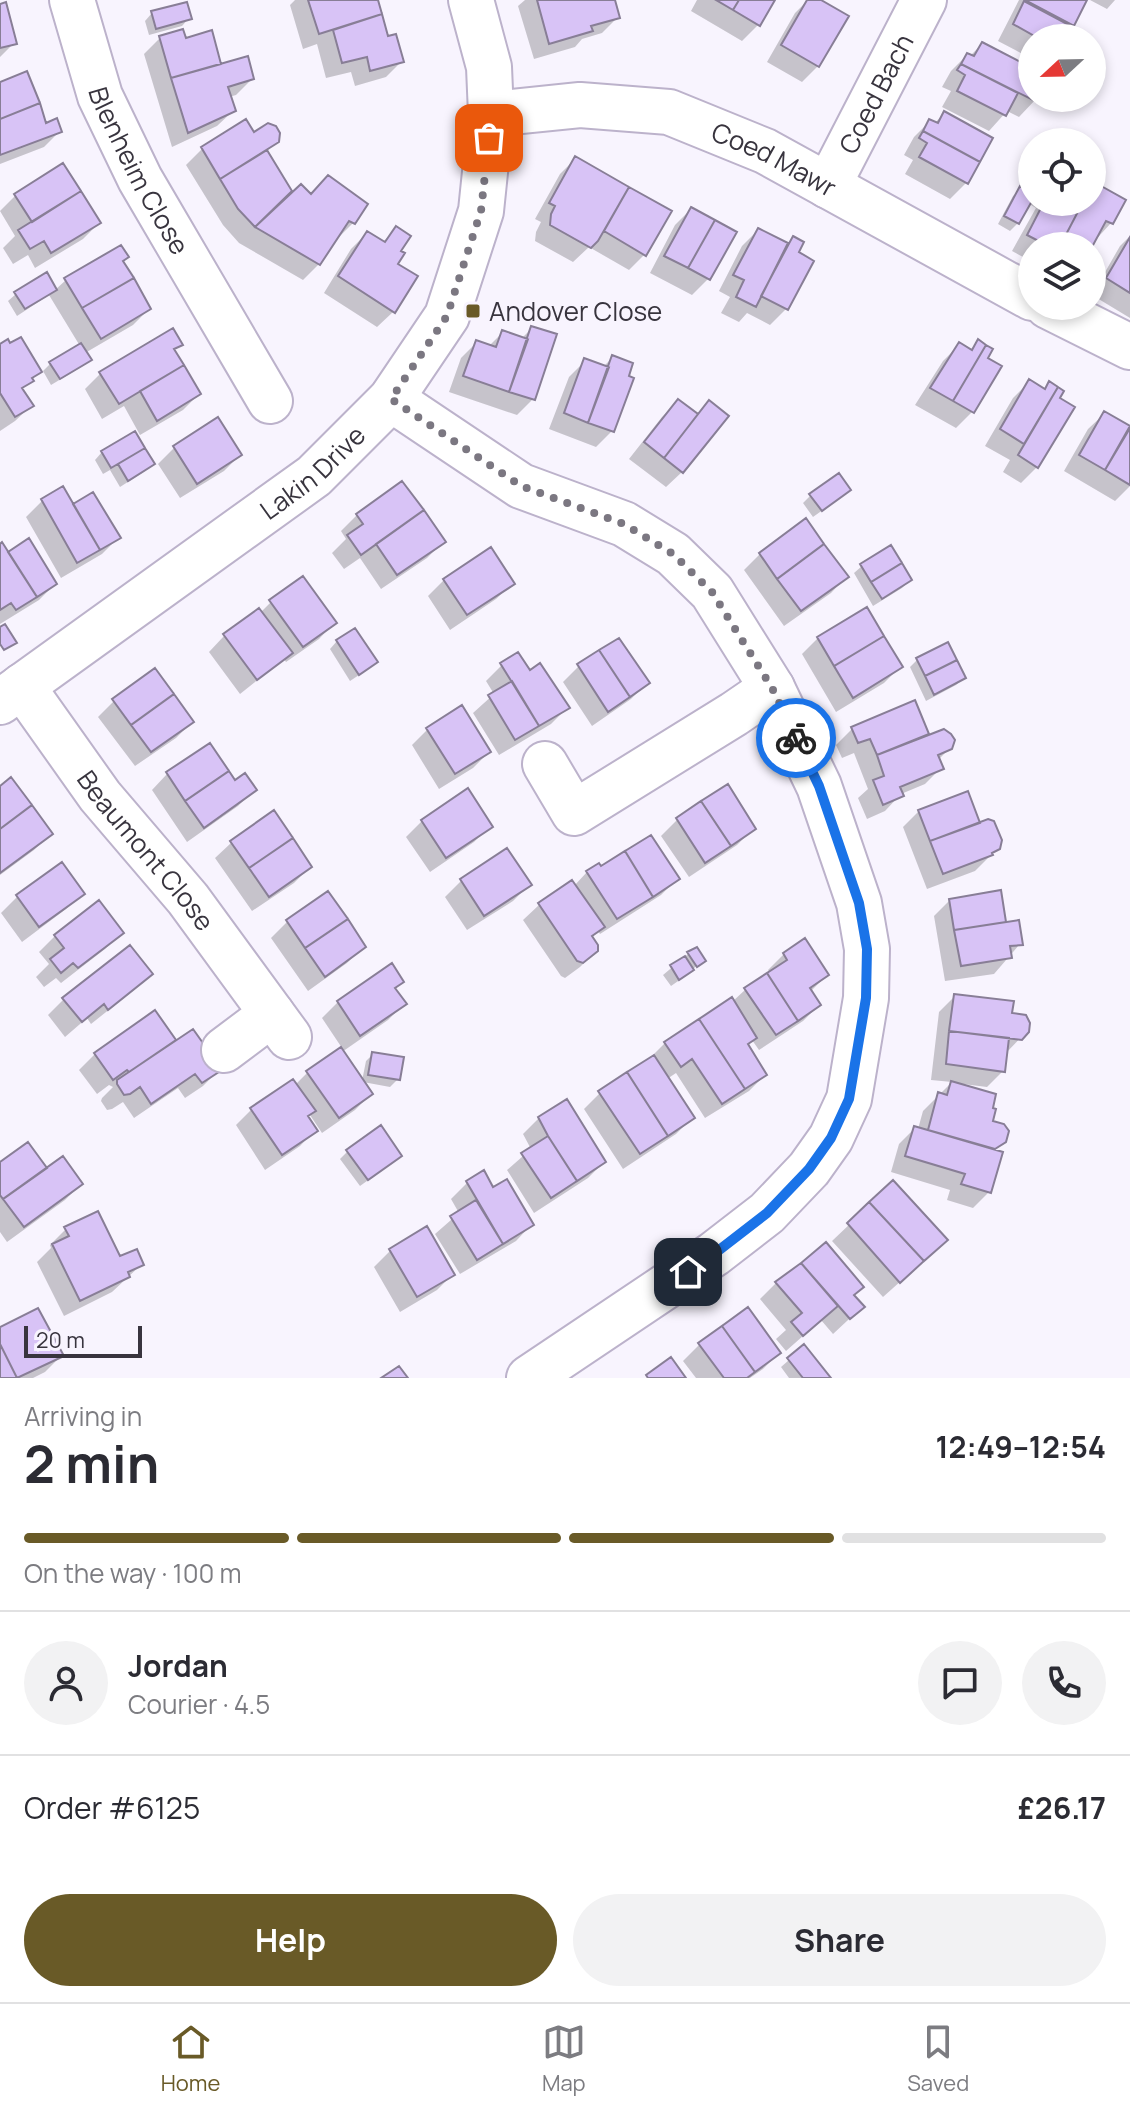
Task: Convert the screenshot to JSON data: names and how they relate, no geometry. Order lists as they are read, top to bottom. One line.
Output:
{"streets":{"street":["Coed Bach","Coed Mawr","Blenheim Close","Lakin Drive","Beaumont Close"]},"crossings":[["Coed Bach","Coed Mawr"],["Coed Mawr","Lakin Drive"],["Lakin Drive","Beaumont Close"]],"places":{"transit":["Andover Close"]},"scale_bar":"20 m","north":"left","page":{"scale":"20 m","heading":["2 min","Arriving in","12:49–12:54"],"panel":["Jordan","Courier · 4.5","Order #6125","£26.17"],"bar":"On the way · 100 m","buttons":["Help","Share"],"tabs":["Home","Map","Saved"]}}
